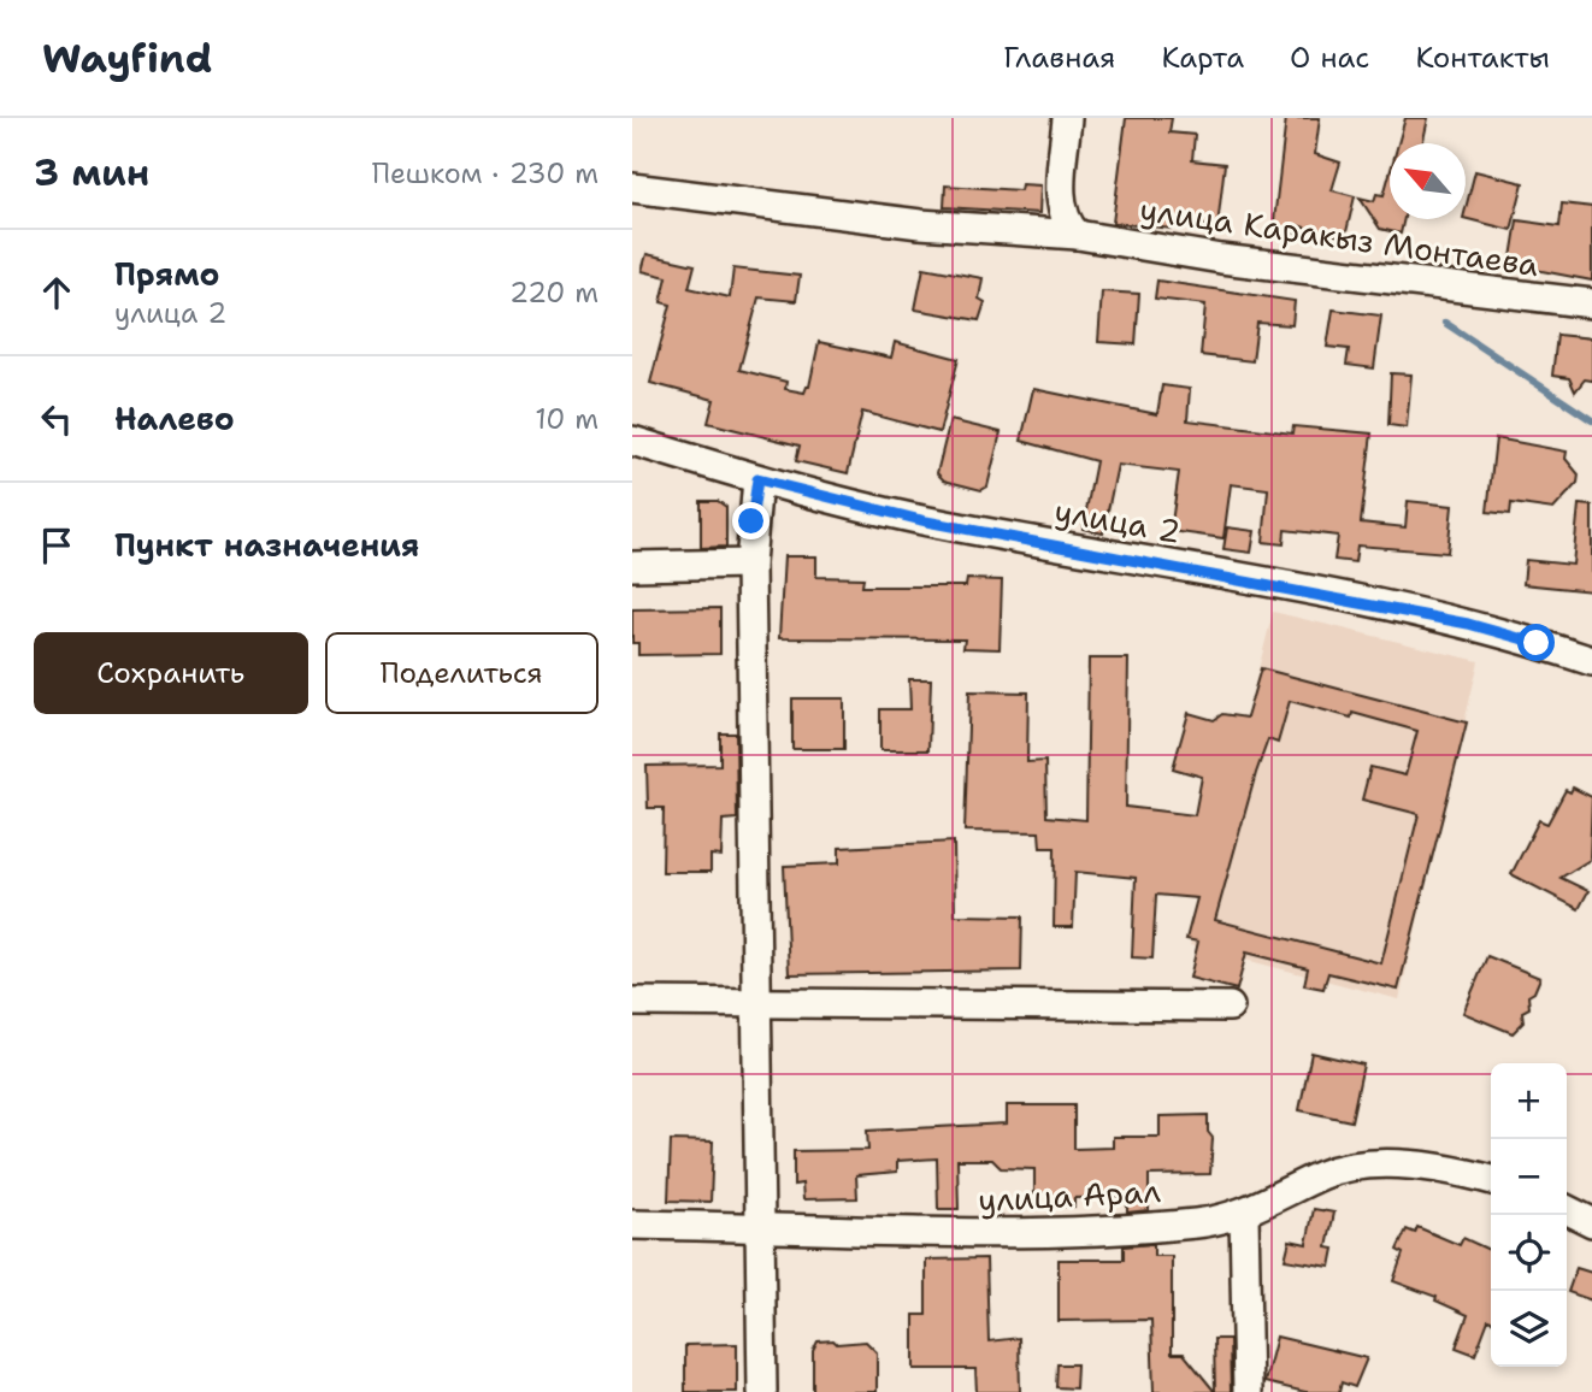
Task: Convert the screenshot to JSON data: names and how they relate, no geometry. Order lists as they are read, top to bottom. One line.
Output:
{"streets":{"street":["улица Каракыз Монтаева","улица 2","улица Арал"]},"north":"top left","page":{"header":"Wayfind","nav":["Главная","Карта","О нас","Контакты"],"heading":["3 мин","Пешком · 230 m"],"list":[["Прямо","улица 2","220 m"],["Налево","10 m"],"Пункт назначения"],"buttons":["Сохранить","Поделиться"],"map_buttons":["+","−"]}}
